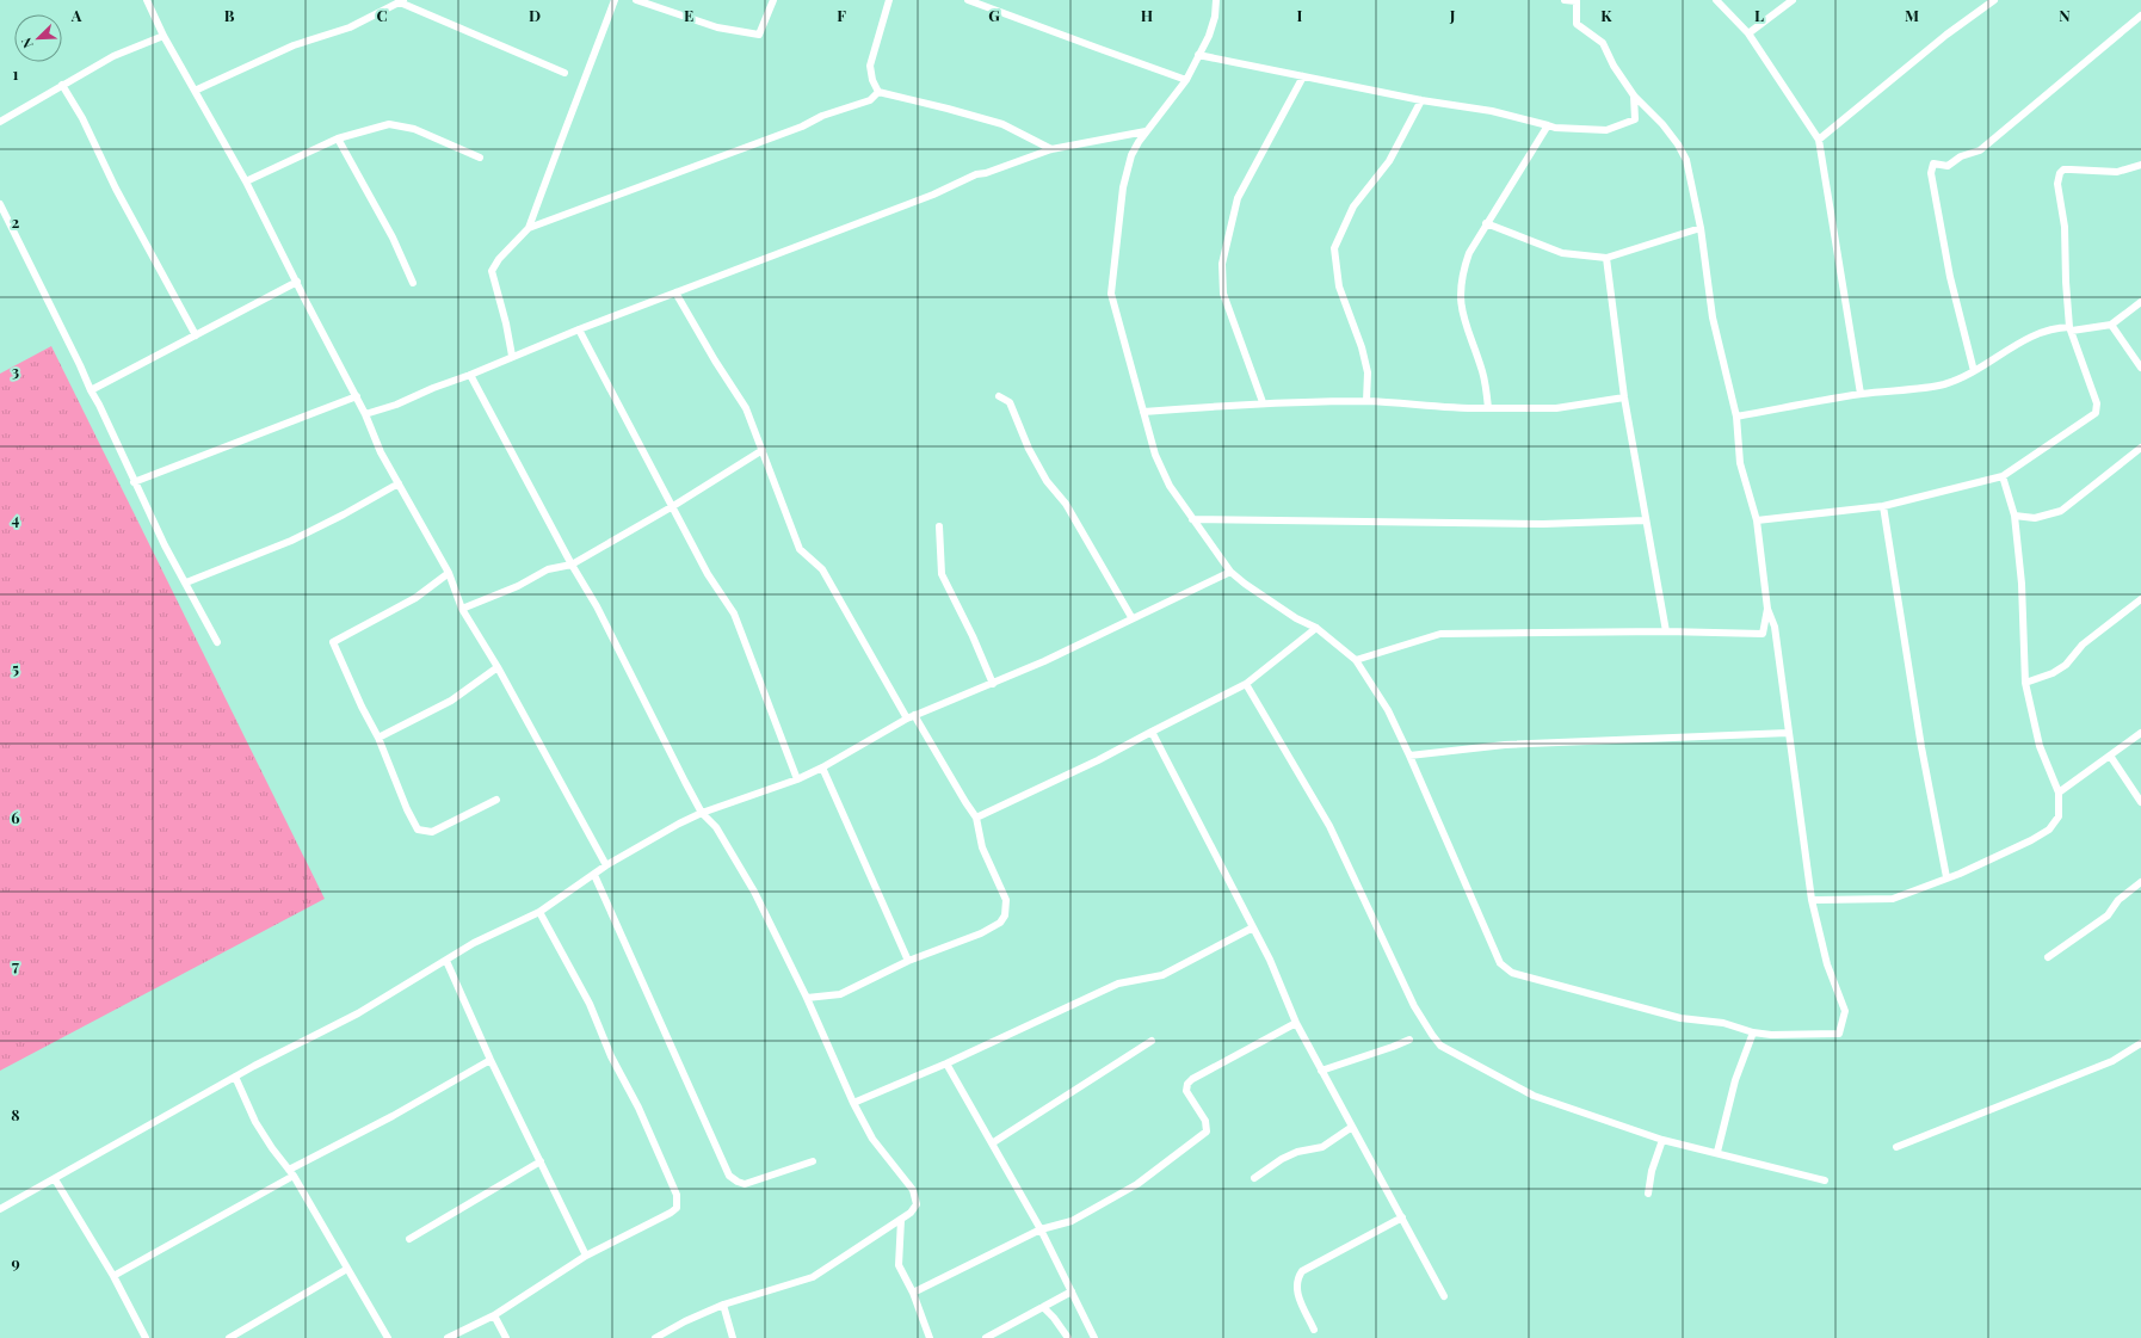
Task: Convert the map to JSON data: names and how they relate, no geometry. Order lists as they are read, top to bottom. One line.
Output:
{"north":"bottom left","grid":{"columns":["A","B","C","D","E","F","G","H","I","J","K","L","M","N"],"rows":["1","2","3","4","5","6","7","8","9"]}}
